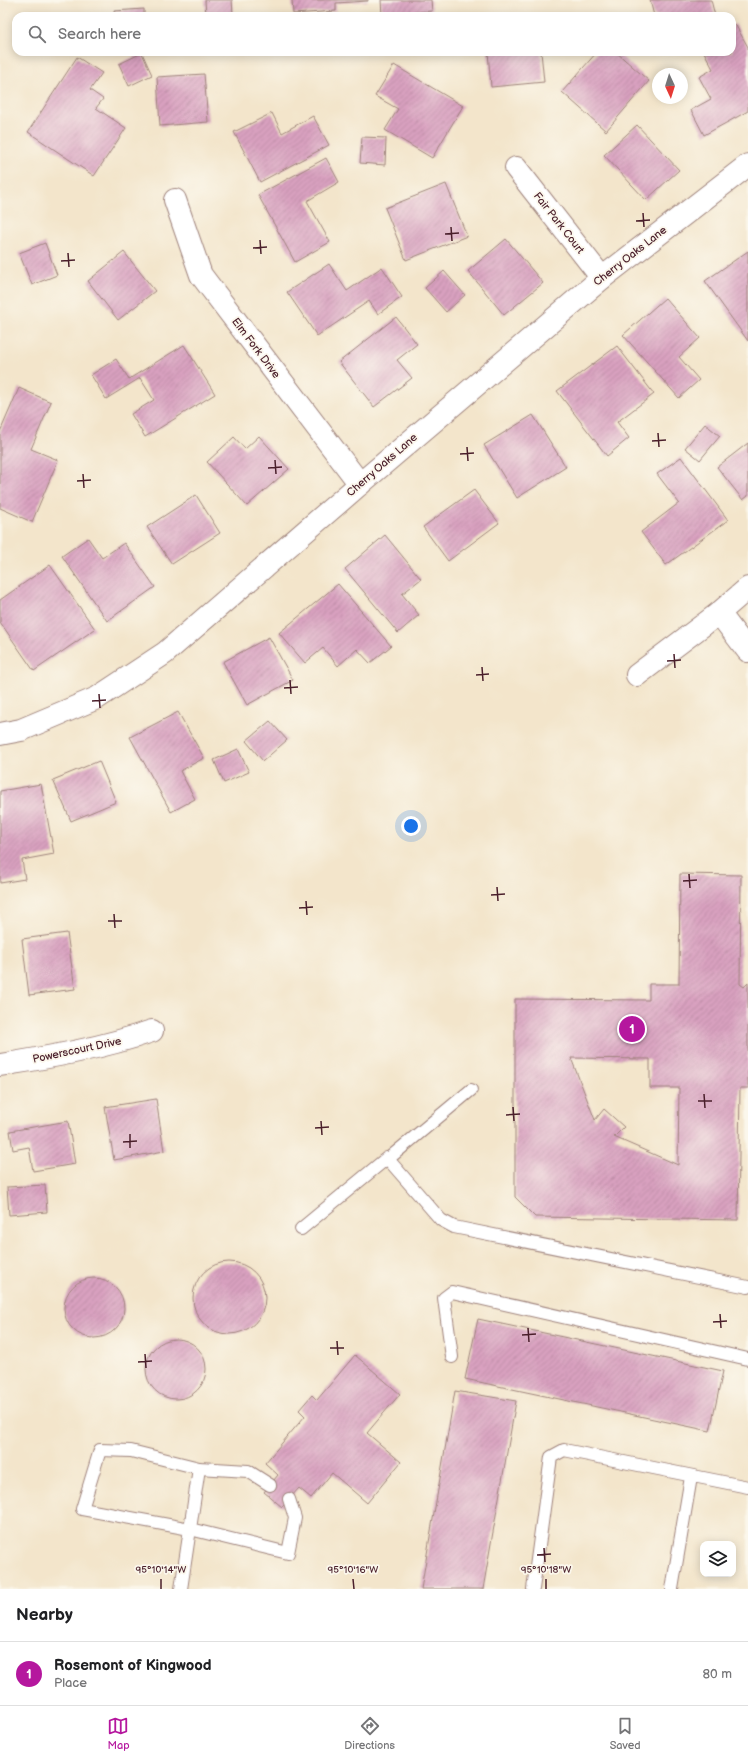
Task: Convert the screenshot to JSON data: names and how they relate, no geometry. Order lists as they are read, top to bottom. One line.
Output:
{"streets":{"street":["Fair Park Court","Cherry Oaks Lane","Elm Fork Drive","Powerscourt Drive"]},"crossings":[["Fair Park Court","Cherry Oaks Lane"],["Cherry Oaks Lane","Elm Fork Drive"]],"north":"bottom","page":{"search":"Search here","pins":"1","heading":"Nearby","list":[{"mark":"1","name":"Rosemont of Kingwood","note":"Place","value":"80 m"}],"nav":["Map","Directions","Saved"]},"coordinates":["95°10'14\"W","95°10'16\"W","95°10'18\"W"]}
